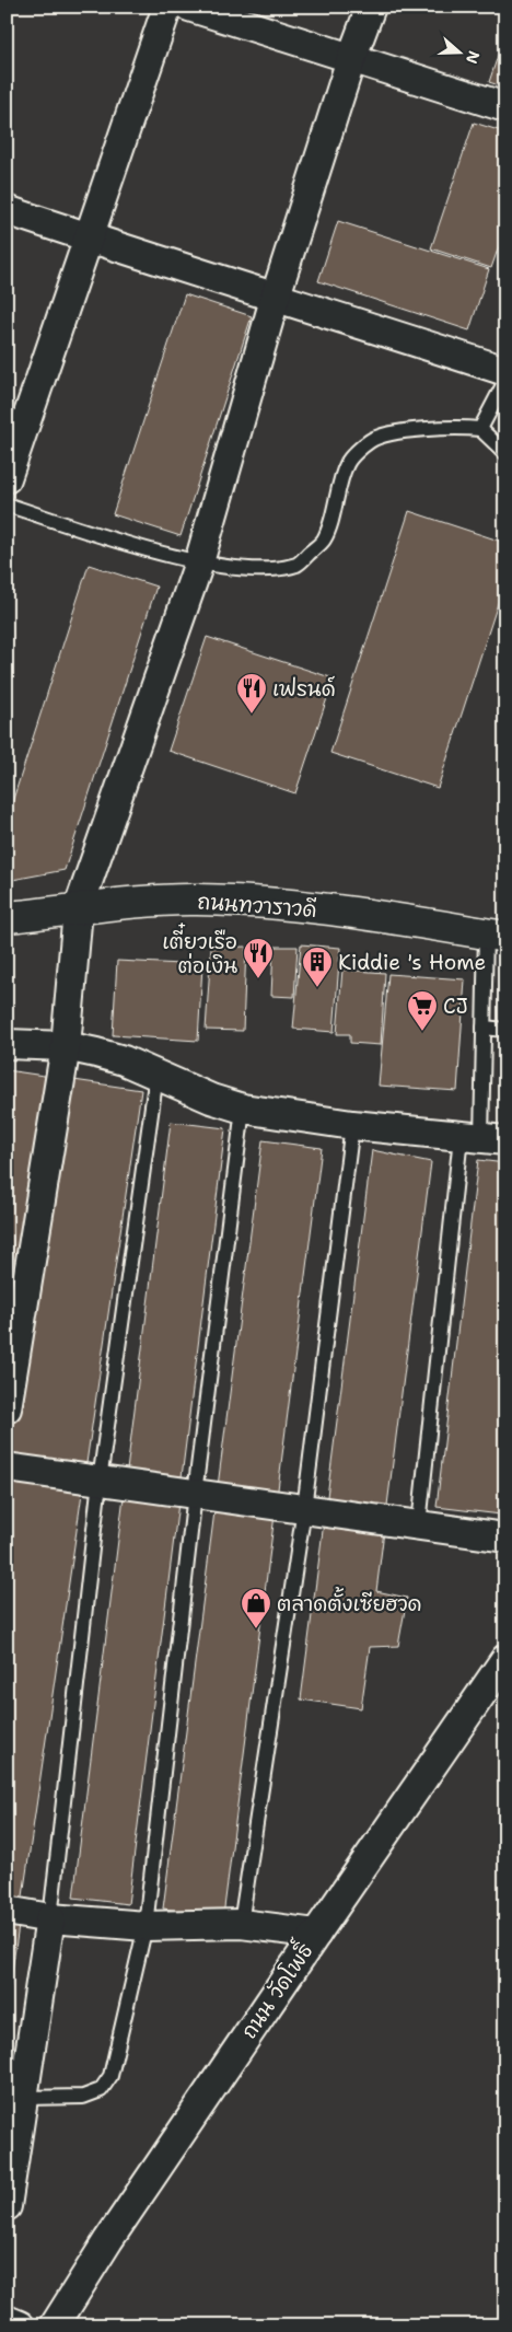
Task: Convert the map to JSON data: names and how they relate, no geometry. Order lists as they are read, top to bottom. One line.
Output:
{"streets":{"street":["ถนนทวาราวดี","ถนน วัดโพธิ์"]},"places":{"restaurant":["เฟรนด์","เตี๋ยวเรือ ต่อเงิน"],"building":["Kiddie 's Home"],"supermarket":["CJ"],"shop":["ตลาดตั้งเซียฮวด"]},"north":"right"}
